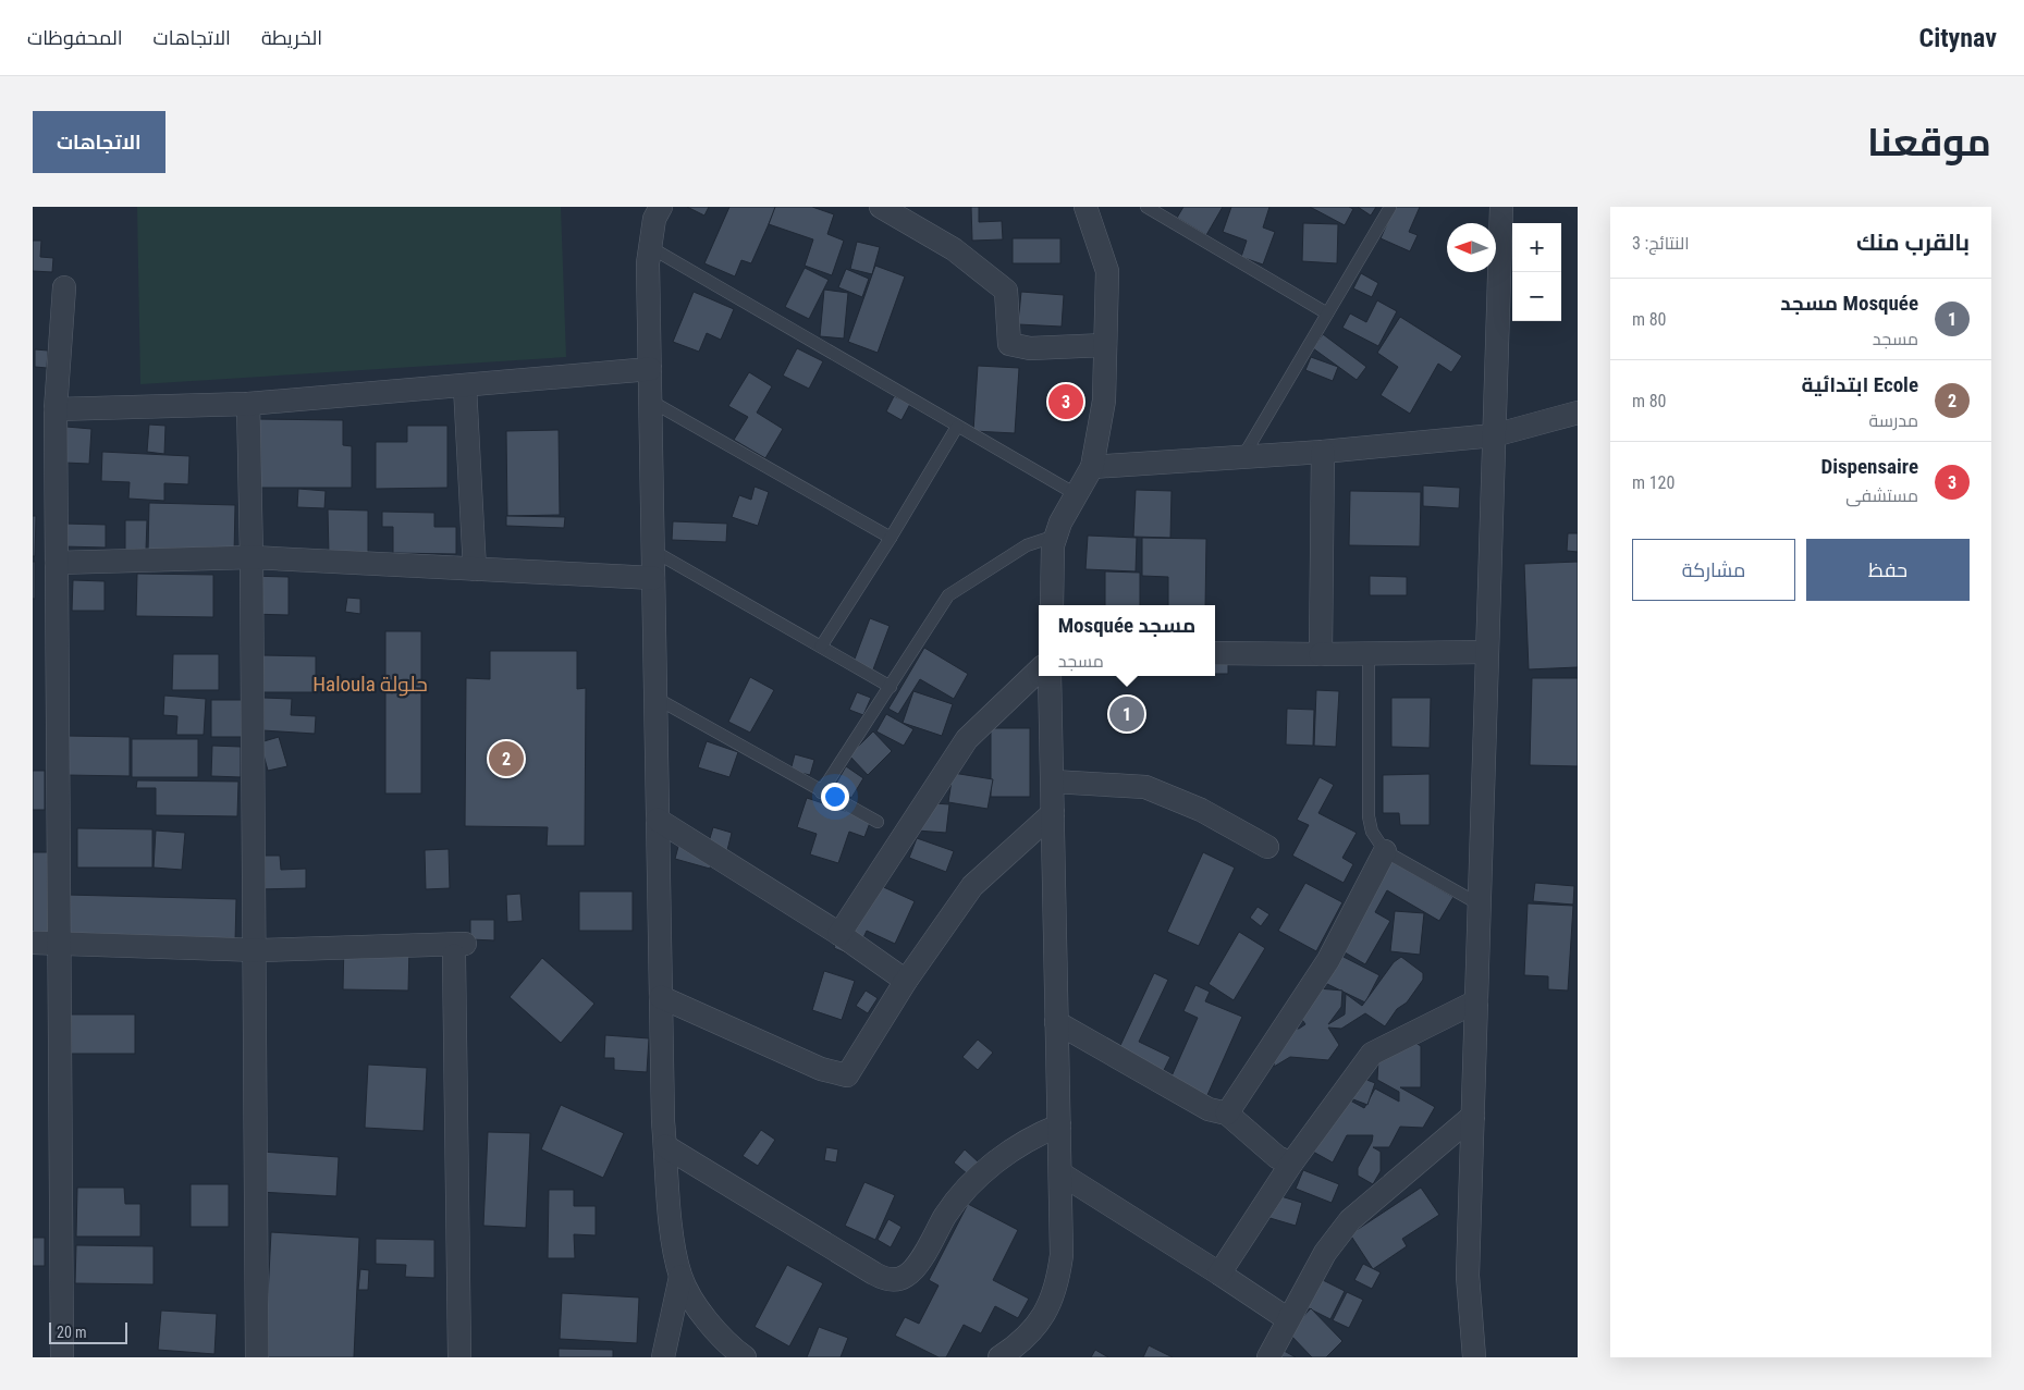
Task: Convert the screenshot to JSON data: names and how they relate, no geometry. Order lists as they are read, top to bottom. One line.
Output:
{"districts":["Haloula حلولة"],"scale_bar":"20 m","north":"left","page":{"header":"Citynav","nav":["الخريطة","الاتجاهات","المحفوظات"],"title":"موقعنا","buttons":["الاتجاهات",["حفظ","مشاركة"]],"heading":["بالقرب منك","النتائج: 3"],"map_buttons":["+","−"],"list":[{"mark":"1","name":"Mosquée مسجد","note":"مسجد","value":"80 m"},{"mark":"2","name":"Ecole ابتدائية","note":"مدرسة","value":"80 m"},{"mark":"3","name":"Dispensaire","note":"مستشفى","value":"120 m"}],"pins":["3","1","2"],"popup":["Mosquée مسجد","مسجد"],"scale":"20 m"}}
